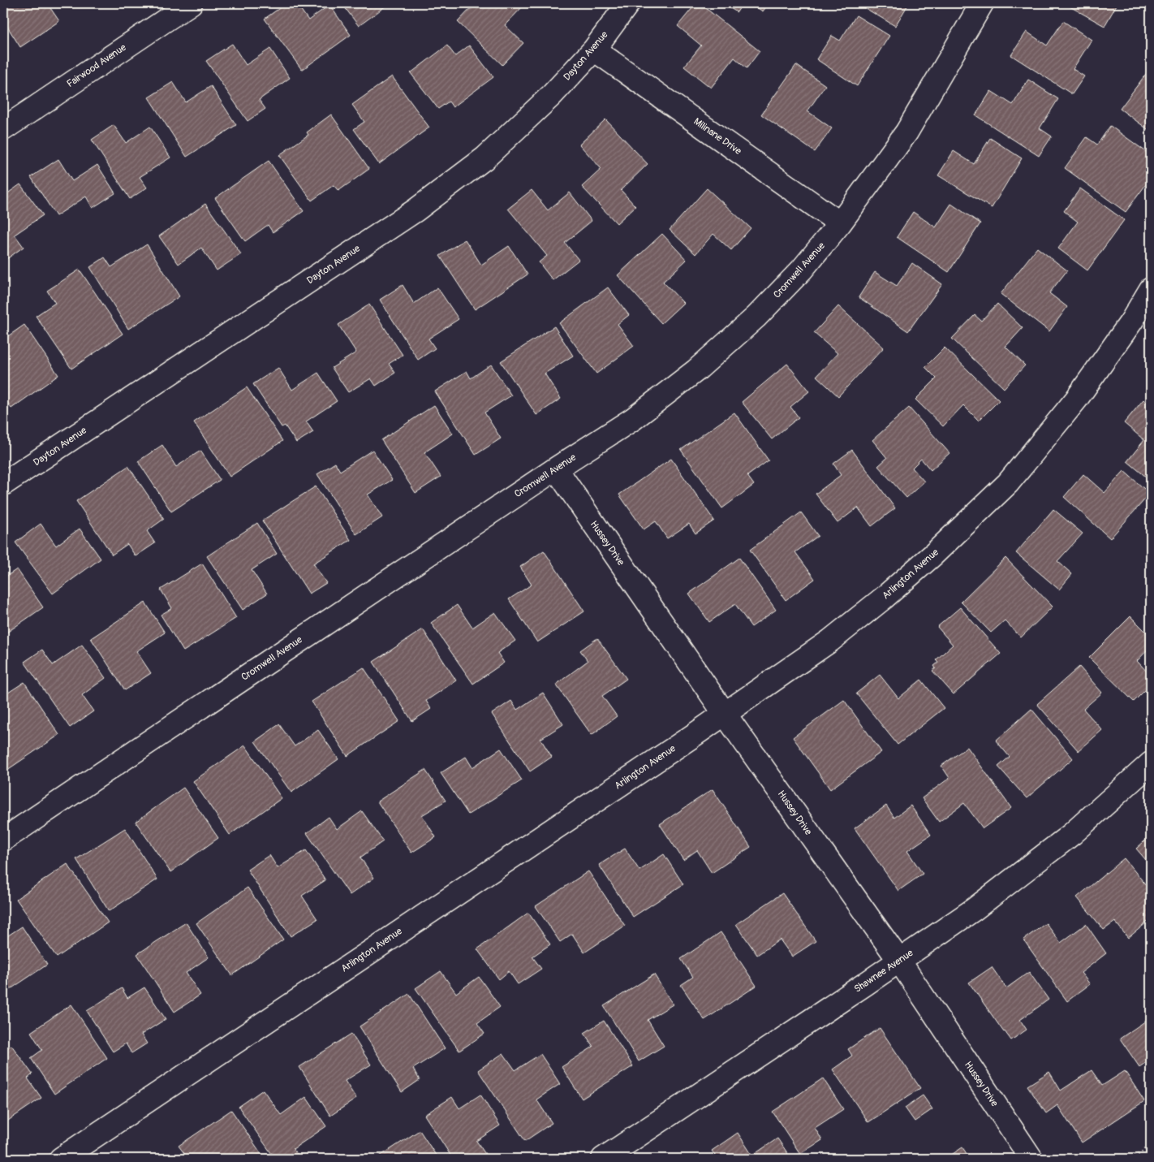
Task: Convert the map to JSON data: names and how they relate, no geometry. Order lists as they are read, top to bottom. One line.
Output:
{"streets":{"street":["Dayton Avenue","Fairwood Avenue","Milinane Drive","Cromwell Avenue","Hussey Drive","Arlington Avenue","Shawnee Avenue"]},"crossings":[["Dayton Avenue","Milinane Drive"],["Milinane Drive","Cromwell Avenue"],["Cromwell Avenue","Hussey Drive"],["Hussey Drive","Arlington Avenue"],["Hussey Drive","Shawnee Avenue"]]}
